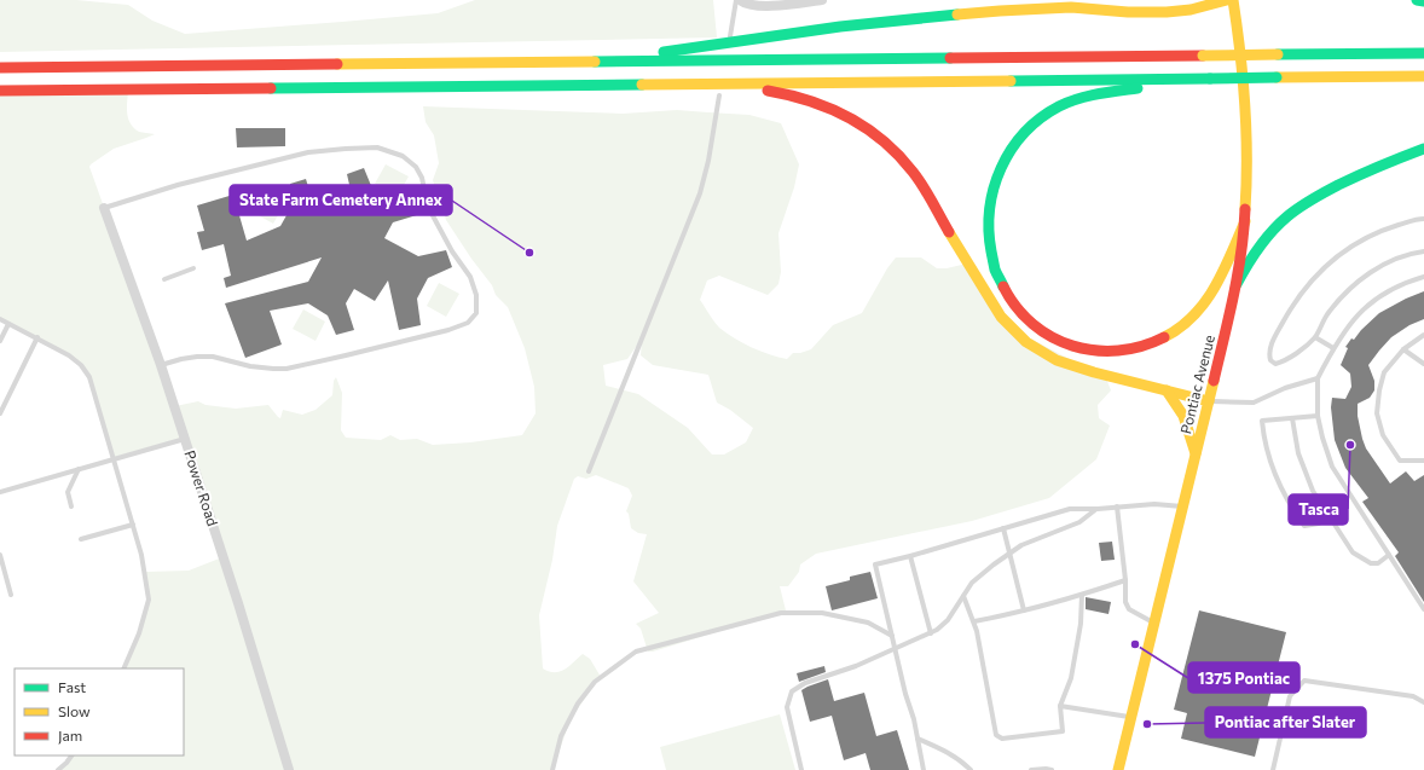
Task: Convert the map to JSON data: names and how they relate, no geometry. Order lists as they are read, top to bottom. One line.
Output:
{"streets":{"main road":["Pontiac Avenue"],"street":["Power Road"]},"places":["State Farm Cemetery Annex","Tasca","1375 Pontiac","Pontiac after Slater"],"legend":["Fast","Slow","Jam"]}
